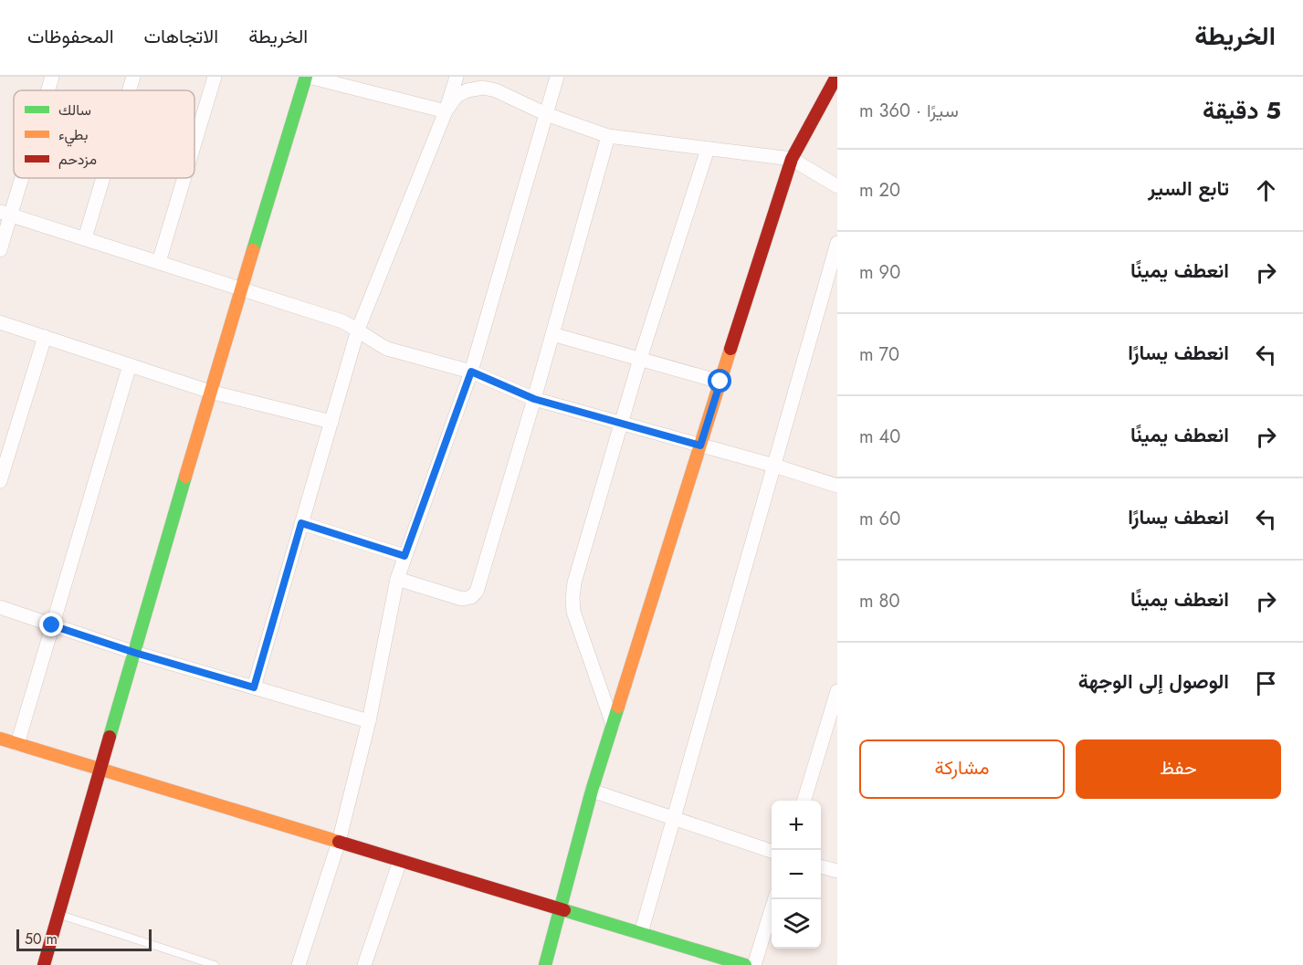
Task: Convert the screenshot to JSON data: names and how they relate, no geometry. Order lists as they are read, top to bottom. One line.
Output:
{"legend":["سالك","بطيء","مزدحم"],"scale_bar":"50 m","page":{"header":"الخريطة","nav":["الخريطة","الاتجاهات","المحفوظات"],"heading":["5 دقيقة","سيرًا · 360 m"],"list":[["تابع السير","20 m"],["انعطف يمينًا","90 m"],["انعطف يسارًا","70 m"],["انعطف يمينًا","40 m"],["انعطف يسارًا","60 m"],["انعطف يمينًا","80 m"],"الوصول إلى الوجهة"],"buttons":["حفظ","مشاركة"],"map_buttons":["+","−"],"scale":"50 m"}}
